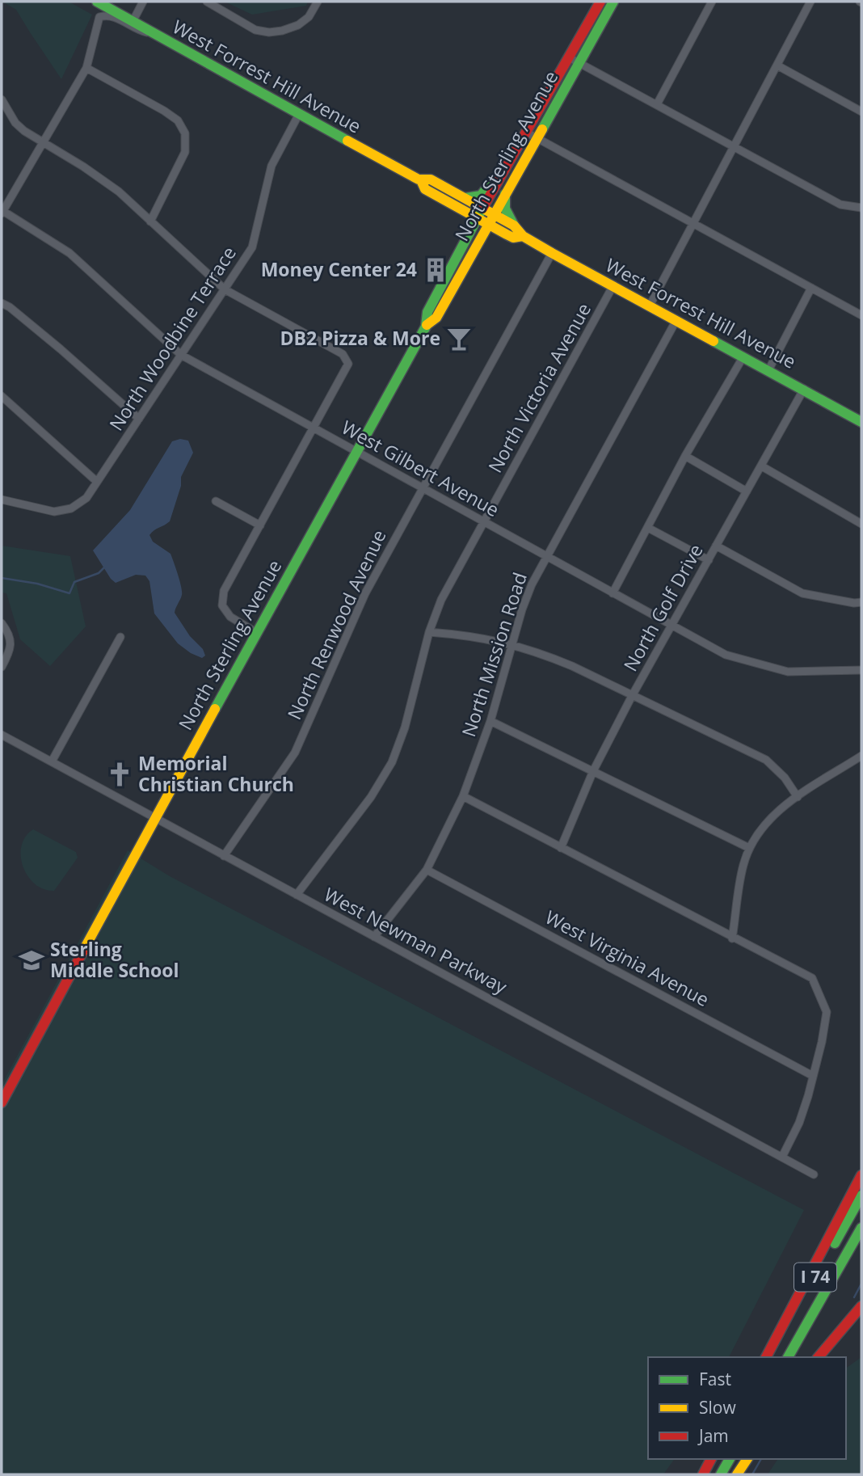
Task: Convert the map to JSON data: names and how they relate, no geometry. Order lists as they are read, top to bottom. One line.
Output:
{"streets":{"main road":["West Forrest Hill Avenue","North Sterling Avenue","I 74"],"street":["North Woodbine Terrace","North Victoria Avenue","West Gilbert Avenue","North Golf Drive","North Renwood Avenue","North Mission Road","West Newman Parkway","West Virginia Avenue"]},"crossings":[["West Forrest Hill Avenue","North Sterling Avenue"],["West Forrest Hill Avenue","North Woodbine Terrace"],["West Forrest Hill Avenue","North Victoria Avenue"],["West Forrest Hill Avenue","North Golf Drive"],["West Forrest Hill Avenue","North Renwood Avenue"],["West Forrest Hill Avenue","North Mission Road"],["North Sterling Avenue","West Gilbert Avenue"],["North Sterling Avenue","West Newman Parkway"],["North Woodbine Terrace","West Gilbert Avenue"],["North Victoria Avenue","West Gilbert Avenue"],["North Victoria Avenue","West Newman Parkway"],["West Gilbert Avenue","North Golf Drive"],["West Gilbert Avenue","North Renwood Avenue"],["West Gilbert Avenue","North Mission Road"],["North Renwood Avenue","West Newman Parkway"],["North Mission Road","West Newman Parkway"],["North Mission Road","West Virginia Avenue"]],"places":{"building":["Money Center 24"],"bar":["DB2 Pizza & More"],"church":["Memorial Christian Church"],"school or university":["Sterling Middle School"]},"legend":["Fast","Slow","Jam"]}
